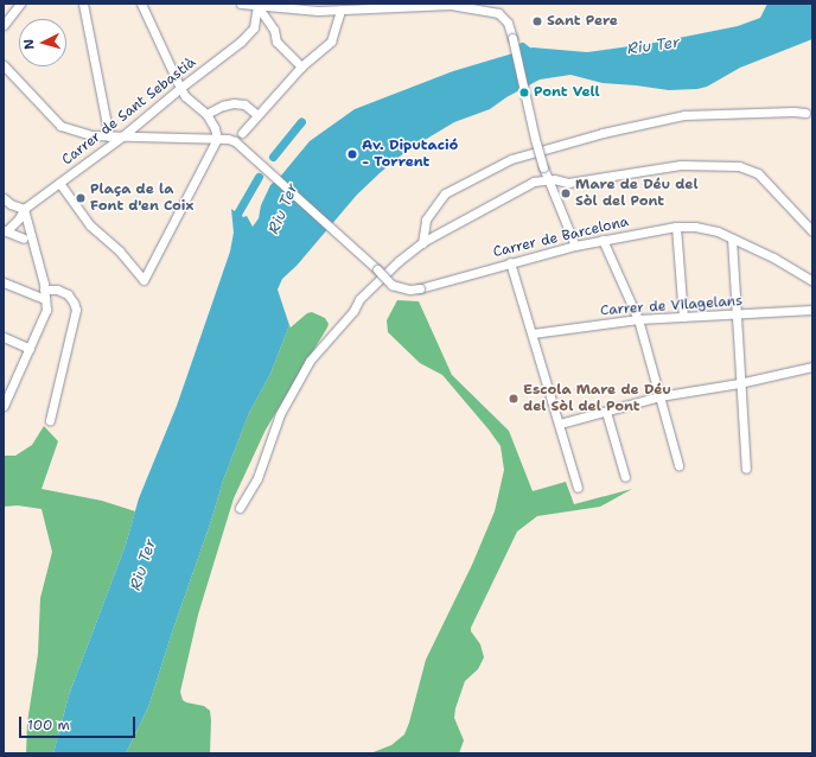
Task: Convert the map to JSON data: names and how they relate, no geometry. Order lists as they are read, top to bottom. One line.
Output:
{"streets":{"street":["Carrer de Sant Sebastià","Carrer de Barcelona","Carrer de Vilagelans"]},"water":["Riu Ter"],"places":["Sant Pere","Pont Vell","Av. Diputació - Torrent","Mare de Déu del Sòl del Pont","Plaça de la Font d'en Coix","Escola Mare de Déu del Sòl del Pont"],"scale_bar":"100 m","north":"left"}
